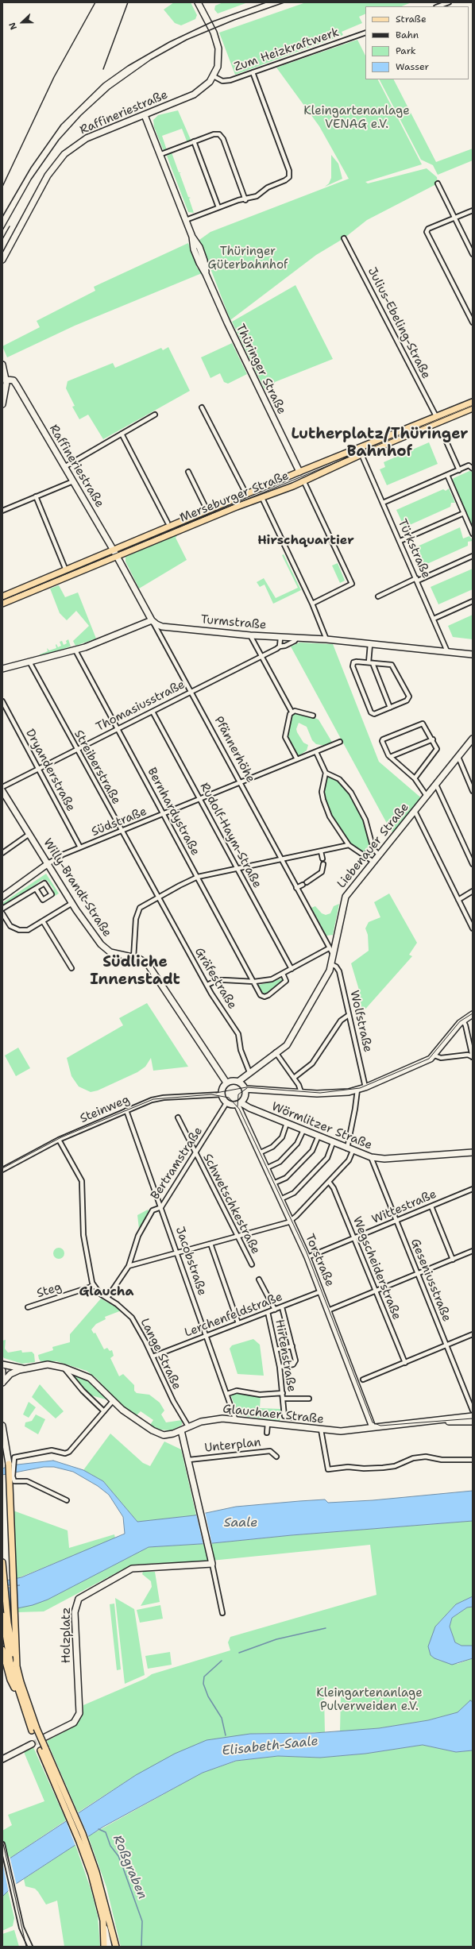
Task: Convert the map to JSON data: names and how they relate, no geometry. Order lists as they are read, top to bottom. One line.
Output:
{"streets":{"main road":["Merseburger Straße"],"street":["Zum Heizkraftwerk","Raffineriestraße","Julius-Ebeling-Straße","Thüringer Straße","Türkstraße","Turmstraße","Thomasiusstraße","Pfännerhöhe","Streiberstraße","Dryanderstraße","Bernhardystraße","Südstraße","Rudolf-Haym-Straße","Liebenauer Straße","Willy-Brandt-Straße","Gräfestraße","Wolfstraße","Steinweg","Wörmlitzer Straße","Bertramstraße","Schwetschkestraße","Wittestraße","Torstraße","Jacobstraße","Wegscheiderstraße","Geseniusstraße","Steg","Lerchenfeldstraße","Lange Straße","Hirtenstraße","Glauchaer Straße","Unterplan","Holzplatz"]},"crossings":[["Zum Heizkraftwerk","Raffineriestraße"],["Raffineriestraße","Thüringer Straße"],["Raffineriestraße","Merseburger Straße"],["Raffineriestraße","Pfännerhöhe"],["Julius-Ebeling-Straße","Merseburger Straße"],["Thüringer Straße","Merseburger Straße"],["Merseburger Straße","Türkstraße"],["Merseburger Straße","Pfännerhöhe"],["Türkstraße","Turmstraße"],["Turmstraße","Thomasiusstraße"],["Turmstraße","Pfännerhöhe"],["Thomasiusstraße","Pfännerhöhe"],["Thomasiusstraße","Streiberstraße"],["Thomasiusstraße","Dryanderstraße"],["Thomasiusstraße","Bernhardystraße"],["Thomasiusstraße","Rudolf-Haym-Straße"],["Pfännerhöhe","Südstraße"],["Pfännerhöhe","Liebenauer Straße"],["Streiberstraße","Südstraße"],["Streiberstraße","Gräfestraße"],["Dryanderstraße","Südstraße"],["Bernhardystraße","Südstraße"],["Südstraße","Rudolf-Haym-Straße"],["Südstraße","Willy-Brandt-Straße"],["Liebenauer Straße","Willy-Brandt-Straße"],["Liebenauer Straße","Gräfestraße"],["Liebenauer Straße","Wolfstraße"],["Liebenauer Straße","Steinweg"],["Liebenauer Straße","Wörmlitzer Straße"],["Liebenauer Straße","Bertramstraße"],["Liebenauer Straße","Torstraße"],["Willy-Brandt-Straße","Steinweg"],["Willy-Brandt-Straße","Wörmlitzer Straße"],["Willy-Brandt-Straße","Bertramstraße"],["Willy-Brandt-Straße","Torstraße"],["Steinweg","Wörmlitzer Straße"],["Steinweg","Bertramstraße"],["Steinweg","Torstraße"],["Steinweg","Jacobstraße"],["Wörmlitzer Straße","Bertramstraße"],["Wörmlitzer Straße","Torstraße"],["Wörmlitzer Straße","Geseniusstraße"],["Bertramstraße","Schwetschkestraße"],["Bertramstraße","Torstraße"],["Bertramstraße","Jacobstraße"],["Bertramstraße","Lange Straße"],["Wittestraße","Torstraße"],["Wittestraße","Wegscheiderstraße"],["Wittestraße","Geseniusstraße"],["Torstraße","Lerchenfeldstraße"],["Torstraße","Glauchaer Straße"],["Jacobstraße","Lerchenfeldstraße"],["Jacobstraße","Glauchaer Straße"],["Steg","Lange Straße"],["Lerchenfeldstraße","Lange Straße"],["Lerchenfeldstraße","Hirtenstraße"],["Lange Straße","Glauchaer Straße"]],"districts":["Lutherplatz/Thüringer Bahnhof","Hirschquartier","Südliche Innenstadt","Glaucha"],"water":["Saale","Elisabeth-Saale","Roßgraben"],"parks":["Kleingartenanlage VENAG e.V.","Thüringer Güterbahnhof","Kleingartenanlage Pulverweiden e.V."],"legend":["Straße","Bahn","Park","Wasser"],"north":"left"}
